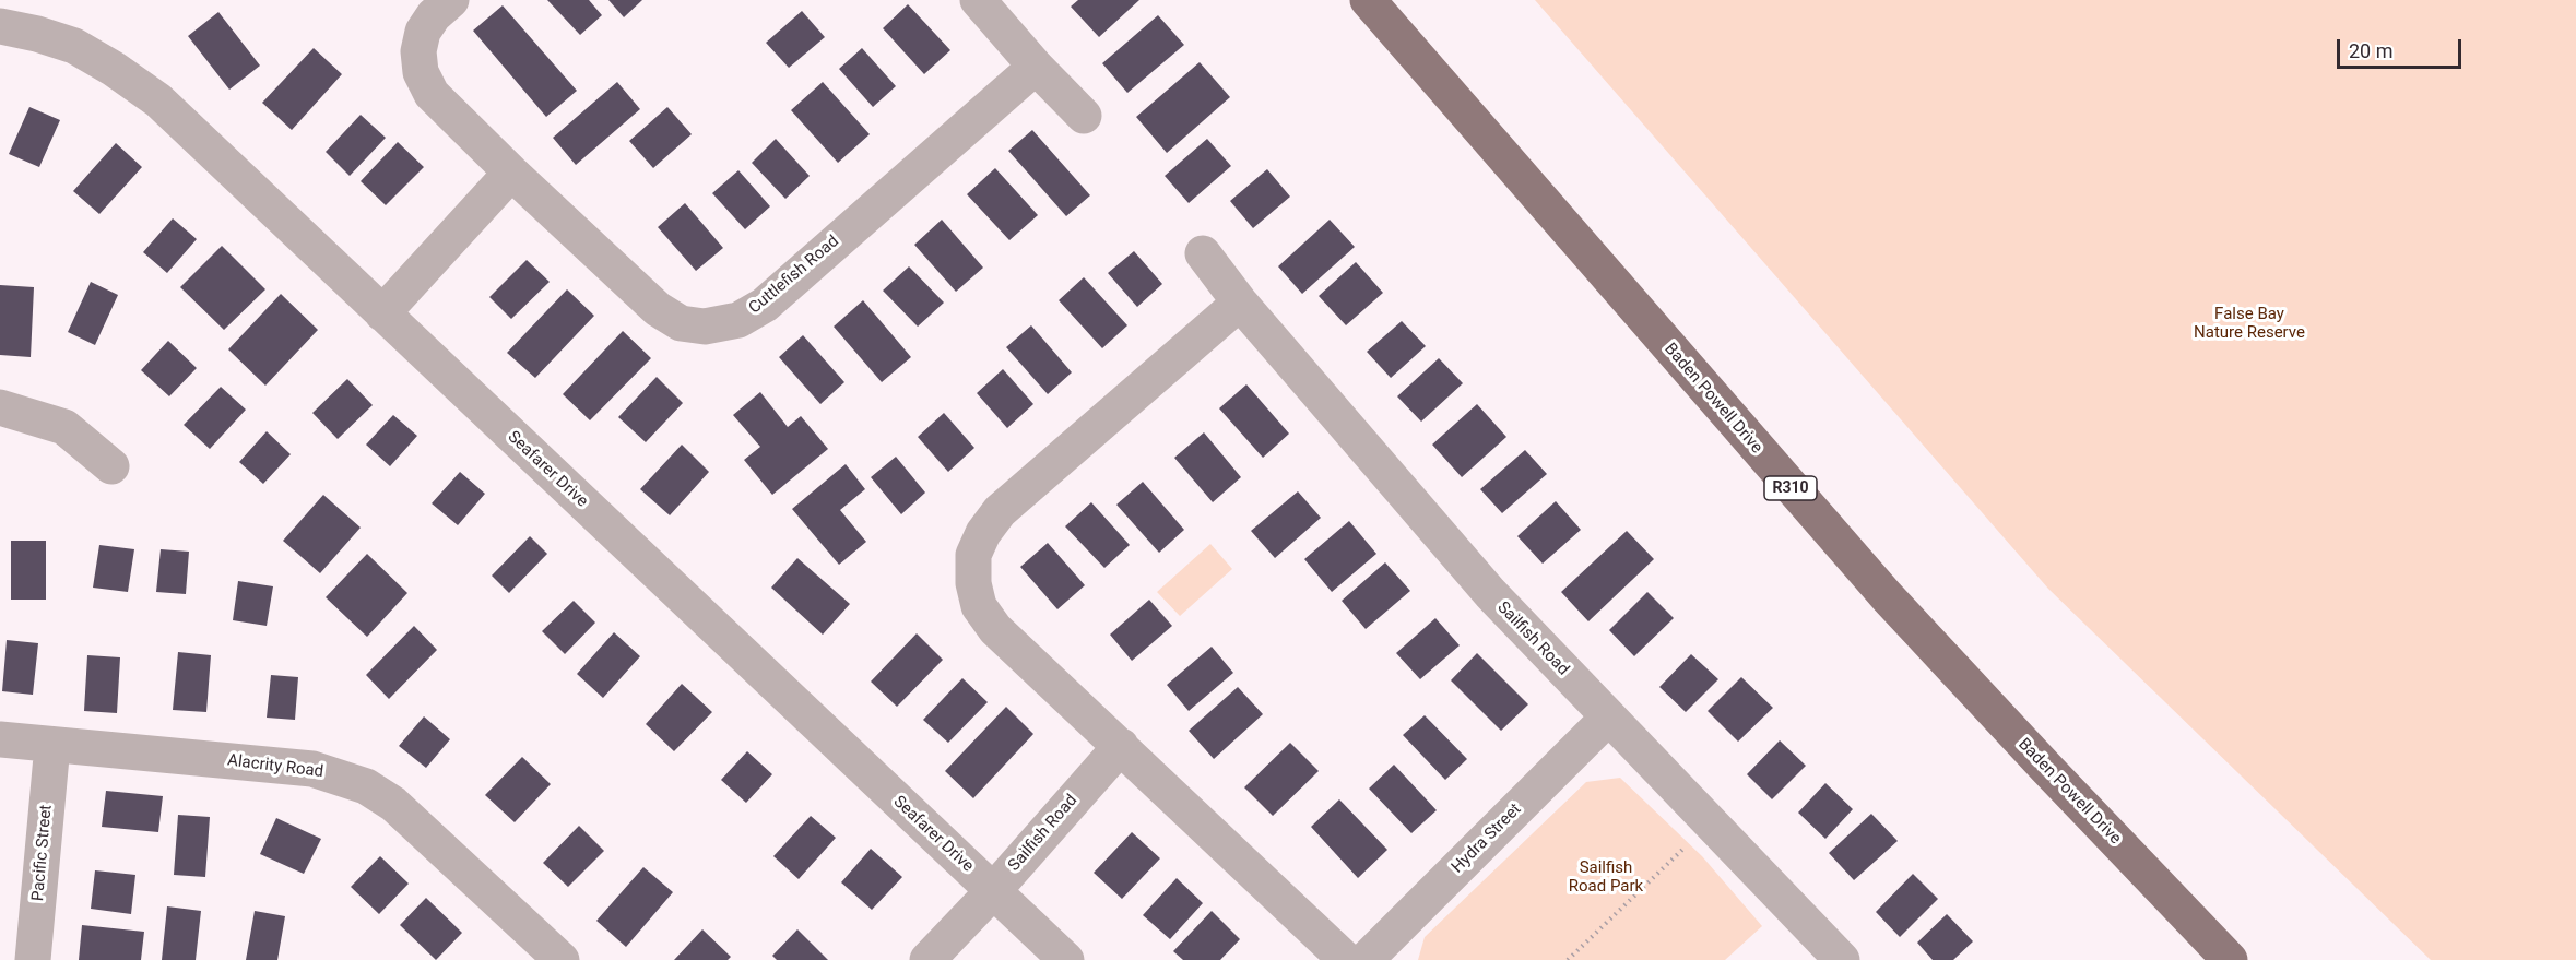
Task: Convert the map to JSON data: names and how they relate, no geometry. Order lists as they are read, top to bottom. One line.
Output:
{"streets":{"main road":["Baden Powell Drive","R310"],"street":["Cuttlefish Road","Seafarer Drive","Sailfish Road","Alacrity Road","Hydra Street","Pacific Street"]},"crossings":[["Seafarer Drive","Sailfish Road"],["Sailfish Road","Hydra Street"],["Alacrity Road","Pacific Street"]],"parks":["False Bay Nature Reserve","Sailfish Road Park"],"scale_bar":"20 m"}
